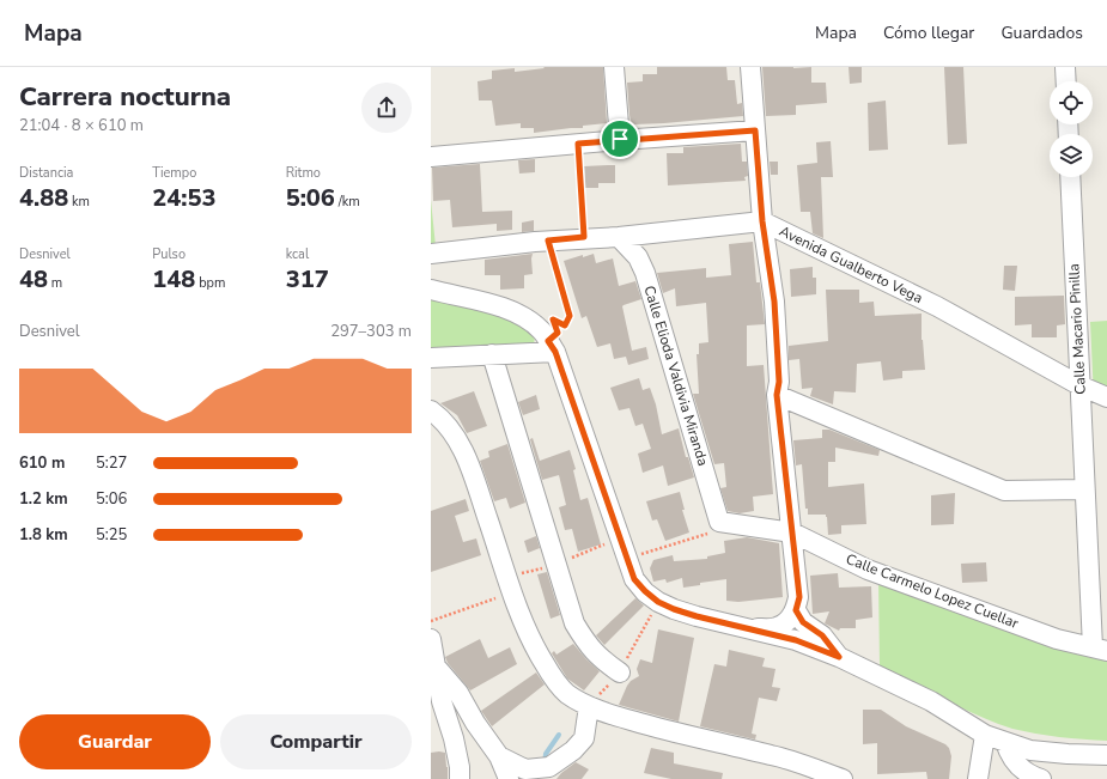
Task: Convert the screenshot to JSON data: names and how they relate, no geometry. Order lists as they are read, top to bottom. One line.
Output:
{"streets":{"street":["Avenida Gualberto Vega","Calle Macario Pinilla","Calle Elioda Valdivia Miranda","Calle Carmelo Lopez Cuellar"]},"crossings":[["Avenida Gualberto Vega","Calle Macario Pinilla"],["Avenida Gualberto Vega","Calle Elioda Valdivia Miranda"],["Calle Macario Pinilla","Calle Carmelo Lopez Cuellar"],["Calle Elioda Valdivia Miranda","Calle Carmelo Lopez Cuellar"]],"page":{"header":"Mapa","nav":["Mapa","Cómo llegar","Guardados"],"heading":["Carrera nocturna","21:04 · 8 × 610 m"],"stats":[["Distancia","4.88 km"],["Tiempo","24:53"],["Ritmo","5:06 /km"],["Desnivel","48 m"],["Pulso","148 bpm"],["kcal","317"]],"chart":["Desnivel","297–303 m"],"list":[{"name":"610 m","note":"5:27"},{"name":"1.2 km","note":"5:06"},{"name":"1.8 km","note":"5:25"}],"buttons":["Guardar","Compartir"]}}
